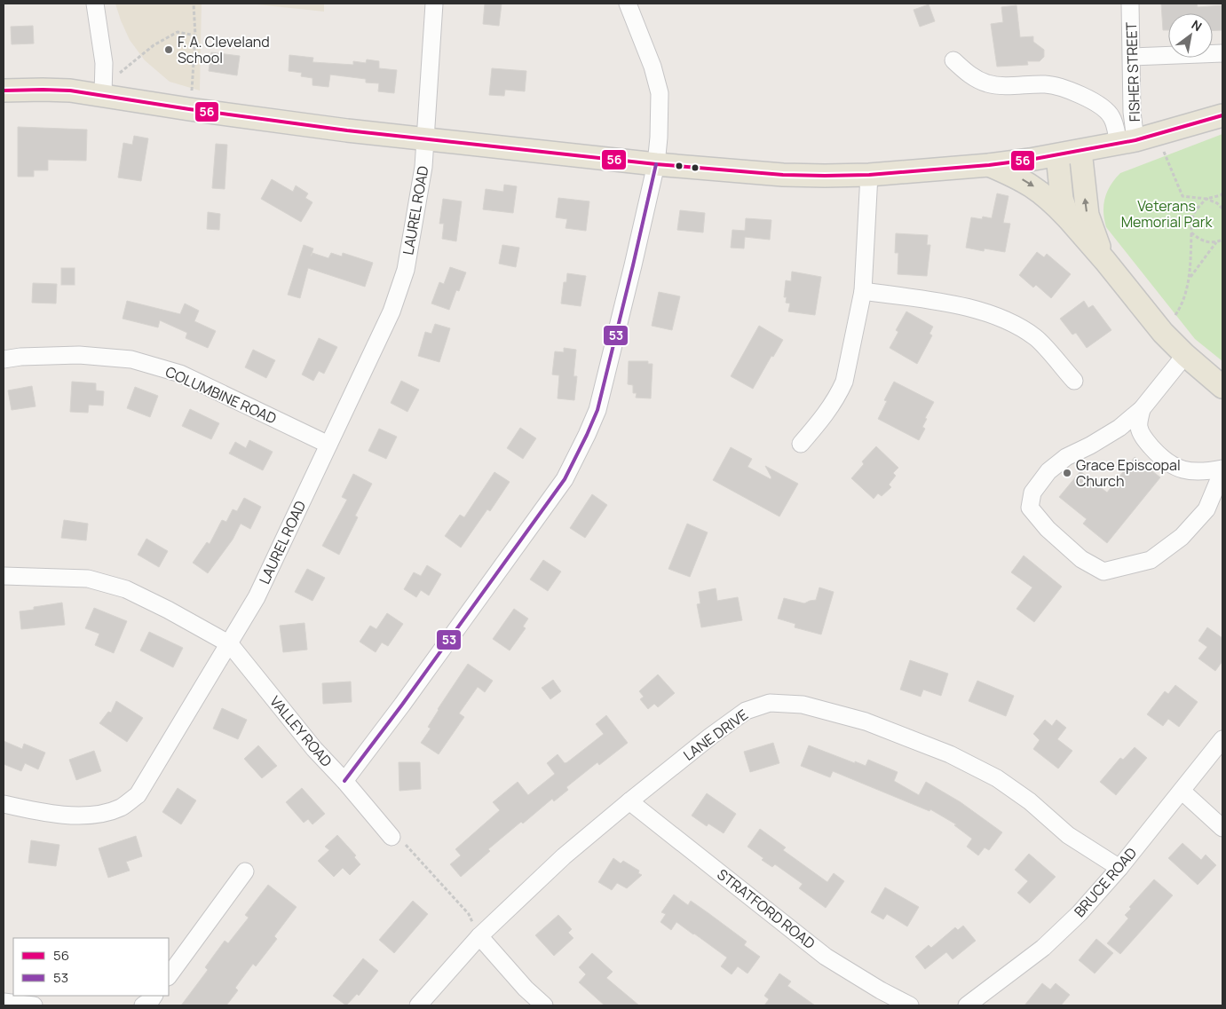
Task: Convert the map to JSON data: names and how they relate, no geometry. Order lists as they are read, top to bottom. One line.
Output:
{"streets":{"street":["FISHER STREET","LAUREL ROAD","COLUMBINE ROAD","VALLEY ROAD","LANE DRIVE","BRUCE ROAD","STRATFORD ROAD"]},"crossings":[["LAUREL ROAD","COLUMBINE ROAD"],["LAUREL ROAD","VALLEY ROAD"],["LANE DRIVE","BRUCE ROAD"],["LANE DRIVE","STRATFORD ROAD"]],"parks":["Veterans Memorial Park"],"places":["F. A. Cleveland School","Grace Episcopal Church"],"lines":["transit line 56","transit line 53"],"legend":["56","53"],"north":"top right"}
